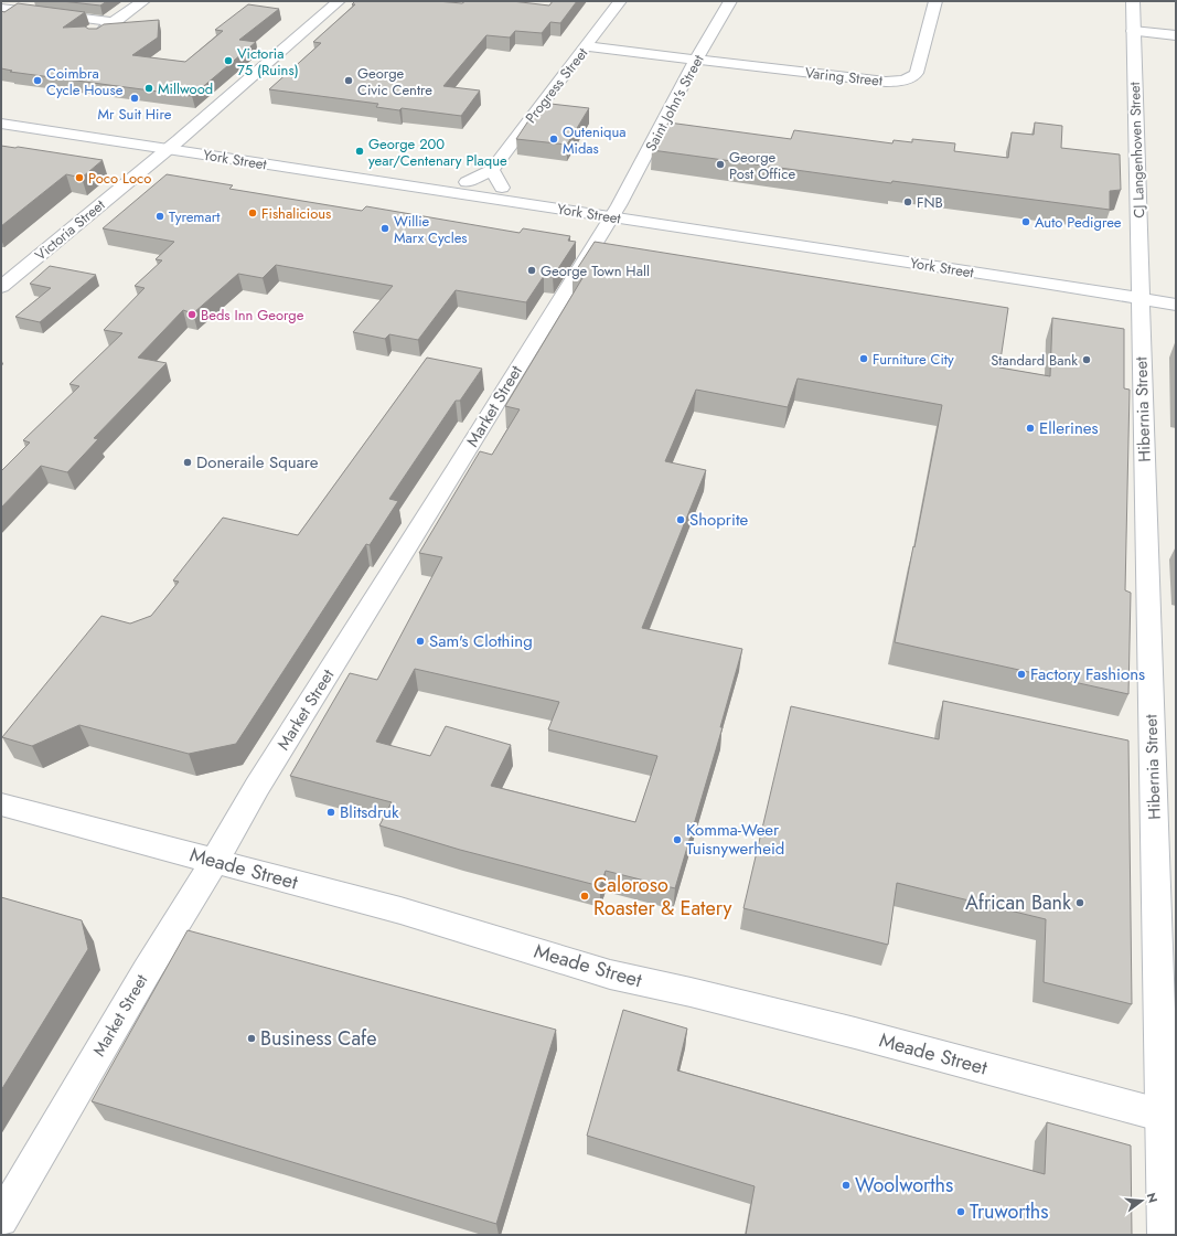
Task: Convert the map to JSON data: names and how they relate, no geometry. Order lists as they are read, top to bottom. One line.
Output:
{"streets":{"street":["Varing Street","Progress Street","Saint John's Street","CJ Langenhoven Street","York Street","Victoria Street","Market Street","Hibernia Street","Meade Street"]},"crossings":[["Varing Street","Progress Street"],["Varing Street","Saint John's Street"],["Progress Street","York Street"],["Saint John's Street","York Street"],["Saint John's Street","Market Street"],["CJ Langenhoven Street","York Street"],["CJ Langenhoven Street","Hibernia Street"],["York Street","Victoria Street"],["York Street","Market Street"],["York Street","Hibernia Street"],["Market Street","Meade Street"],["Hibernia Street","Meade Street"]],"places":["Victoria 75 (Ruins)","Coimbra Cycle House","George Civic Centre","Millwood","Mr Suit Hire","Outeniqua Midas","George 200 year/Centenary Plaque","George Post Office","Poco Loco","FNB","Fishalicious","Tyremart","Auto Pedigree","Willie Marx Cycles","George Town Hall","Beds Inn George","Furniture City","Standard Bank","Ellerines","Doneraile Square","Shoprite","Sam's Clothing","Factory Fashions","Blitsdruk","Komma-Weer Tuisnywerheid","Caloroso Roaster & Eatery","African Bank","Business Cafe","Woolworths","Truworths"],"north":"right"}
